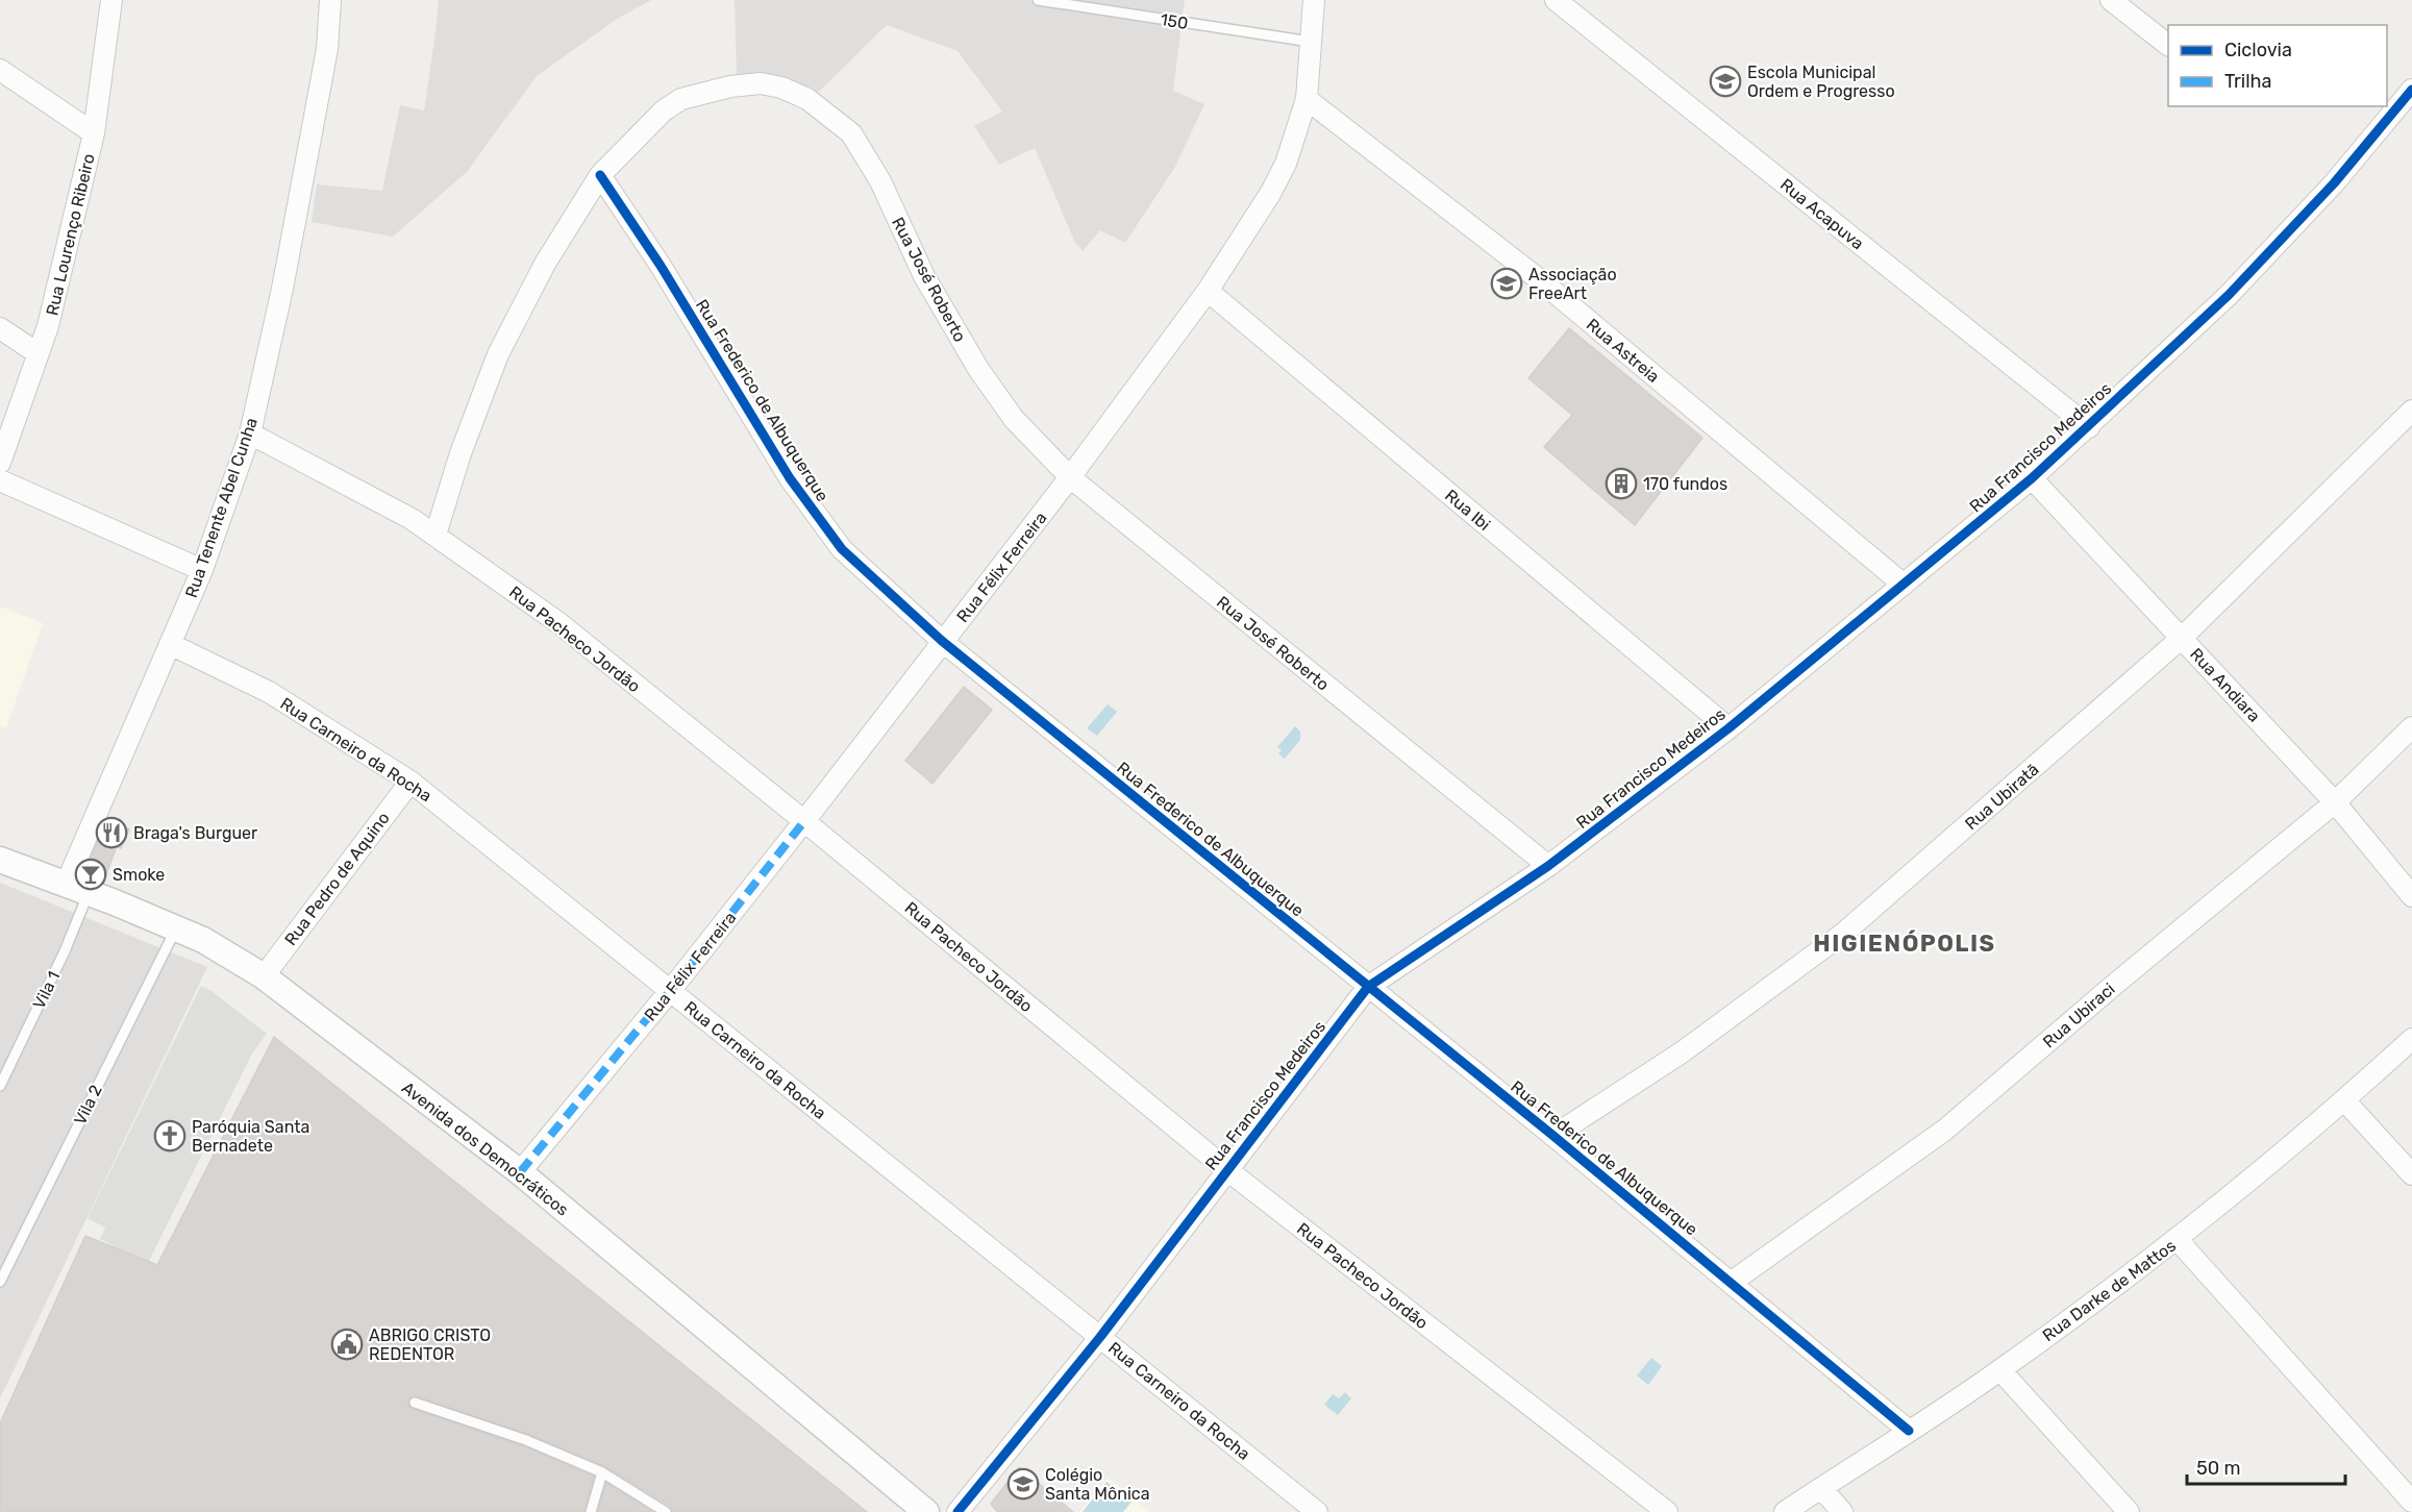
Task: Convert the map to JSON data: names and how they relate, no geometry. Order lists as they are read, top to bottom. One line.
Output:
{"streets":{"street":["Rua Acapuva","Rua Lourenço Ribeiro","Rua José Roberto","Rua Astreia","Rua Frederico de Albuquerque","Rua Francisco Medeiros","Rua Tenente Abel Cunha","Rua Ibi","Rua Félix Ferreira","Rua Pacheco Jordão","Rua Andiara","Rua Carneiro da Rocha","Rua Ubiratã","Rua Pedro de Aquino","Rua Ubiraci","Avenida dos Democráticos","Rua Darke de Mattos"],"lane":["150","Vila 1","Vila 2"]},"crossings":[["150","Rua Félix Ferreira"],["Rua Acapuva","Rua Francisco Medeiros"],["Rua José Roberto","Rua Frederico de Albuquerque"],["Rua José Roberto","Rua Francisco Medeiros"],["Rua José Roberto","Rua Félix Ferreira"],["Rua José Roberto","Rua Pacheco Jordão"],["Rua Astreia","Rua Francisco Medeiros"],["Rua Astreia","Rua Félix Ferreira"],["Rua Frederico de Albuquerque","Rua Francisco Medeiros"],["Rua Frederico de Albuquerque","Rua Félix Ferreira"],["Rua Frederico de Albuquerque","Rua Ubiratã"],["Rua Frederico de Albuquerque","Rua Ubiraci"],["Rua Frederico de Albuquerque","Rua Darke de Mattos"],["Rua Francisco Medeiros","Rua Ibi"],["Rua Francisco Medeiros","Rua Pacheco Jordão"],["Rua Francisco Medeiros","Rua Andiara"],["Rua Francisco Medeiros","Rua Carneiro da Rocha"],["Rua Tenente Abel Cunha","Rua Pacheco Jordão"],["Rua Tenente Abel Cunha","Rua Carneiro da Rocha"],["Rua Tenente Abel Cunha","Vila 1"],["Rua Tenente Abel Cunha","Avenida dos Democráticos"],["Rua Ibi","Rua Félix Ferreira"],["Rua Félix Ferreira","Rua Pacheco Jordão"],["Rua Félix Ferreira","Rua Carneiro da Rocha"],["Rua Félix Ferreira","Avenida dos Democráticos"],["Rua Andiara","Rua Ubiratã"],["Rua Andiara","Rua Ubiraci"],["Rua Carneiro da Rocha","Rua Pedro de Aquino"],["Rua Pedro de Aquino","Avenida dos Democráticos"],["Vila 1","Avenida dos Democráticos"],["Vila 2","Avenida dos Democráticos"]],"districts":["HIGIENÓPOLIS"],"places":{"school or university":["Escola Municipal Ordem e Progresso","Associação FreeArt","Colégio Santa Mônica"],"building":["170 fundos"],"restaurant":["Braga's Burguer"],"bar":["Smoke"],"church":["Paróquia Santa Bernadete"],"public building":["ABRIGO CRISTO REDENTOR"]},"legend":["Ciclovia","Trilha"],"scale_bar":"50 m"}
